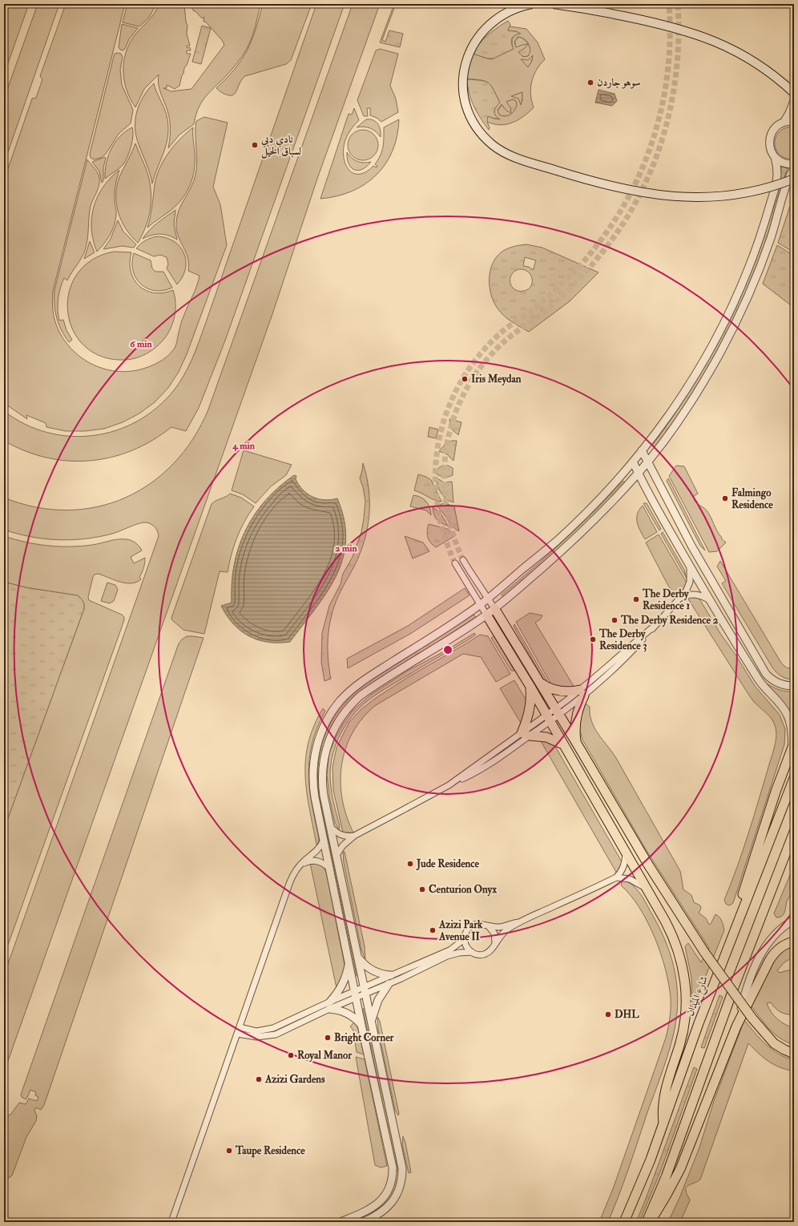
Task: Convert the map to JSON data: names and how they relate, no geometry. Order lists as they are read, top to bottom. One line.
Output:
{"streets":{"main road":["شارع الميدان"]},"places":["سوهو جاردن","نادي دبي لسباق الخيل","Iris Meydan","Falmingo Residence","The Derby Residence 1","The Derby Residence 2","The Derby Residence 3","Jude Residence","Centurion Onyx","Azizi Park Avenue II","DHL","Bright Corner","Royal Manor","Azizi Gardens","Taupe Residence"],"rings":["6 min","4 min","2 min"]}
